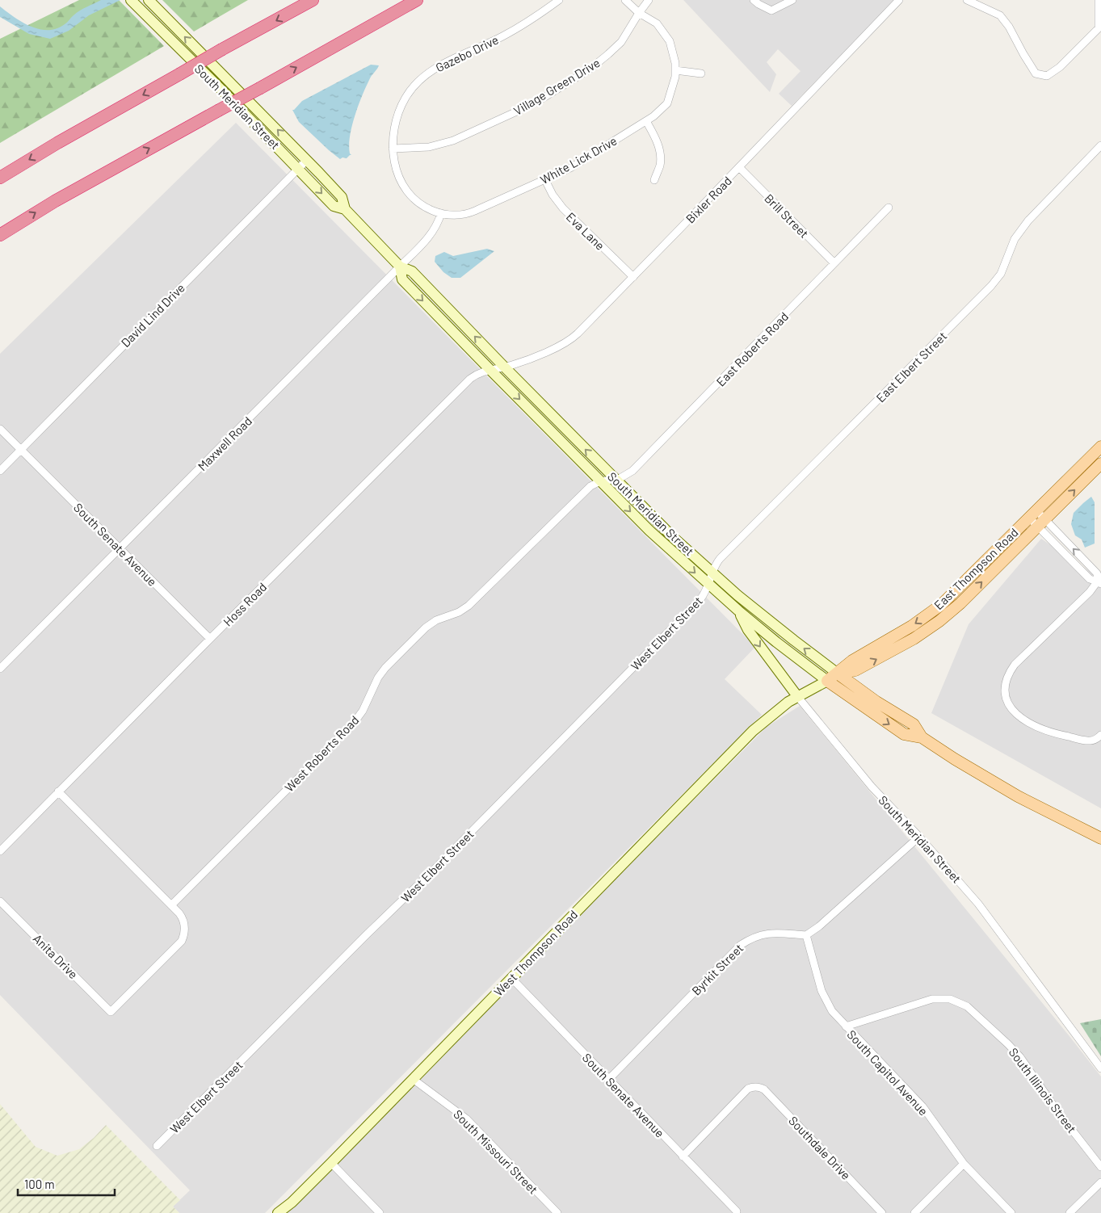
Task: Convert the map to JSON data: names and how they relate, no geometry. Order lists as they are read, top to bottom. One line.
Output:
{"streets":{"main road":["South Meridian Street","East Thompson Road","West Thompson Road"],"street":["Gazebo Drive","Village Green Drive","White Lick Drive","Bixler Road","Brill Street","Eva Lane","David Lind Drive","East Roberts Road","East Elbert Street","Maxwell Road","South Senate Avenue","Hoss Road","West Elbert Street","West Roberts Road","Anita Drive","Byrkit Street","South Capitol Avenue","South Illinois Street","Southdale Drive","South Missouri Street"]},"crossings":[["Gazebo Drive","Village Green Drive"],["Gazebo Drive","White Lick Drive"],["Village Green Drive","White Lick Drive"],["South Meridian Street","Bixler Road"],["South Meridian Street","David Lind Drive"],["South Meridian Street","East Roberts Road"],["South Meridian Street","East Elbert Street"],["South Meridian Street","Maxwell Road"],["South Meridian Street","East Thompson Road"],["South Meridian Street","Hoss Road"],["South Meridian Street","West Elbert Street"],["South Meridian Street","West Roberts Road"],["South Meridian Street","West Thompson Road"],["White Lick Drive","Eva Lane"],["White Lick Drive","Maxwell Road"],["Bixler Road","Brill Street"],["Bixler Road","Eva Lane"],["Bixler Road","Hoss Road"],["Brill Street","East Roberts Road"],["David Lind Drive","South Senate Avenue"],["East Roberts Road","West Roberts Road"],["East Elbert Street","West Elbert Street"],["Maxwell Road","South Senate Avenue"],["South Senate Avenue","Hoss Road"],["South Senate Avenue","West Thompson Road"],["South Senate Avenue","Byrkit Street"],["South Senate Avenue","Southdale Drive"],["East Thompson Road","West Thompson Road"],["West Roberts Road","Anita Drive"],["West Thompson Road","South Missouri Street"],["Byrkit Street","South Capitol Avenue"],["South Capitol Avenue","South Illinois Street"]],"scale_bar":"100 m"}
